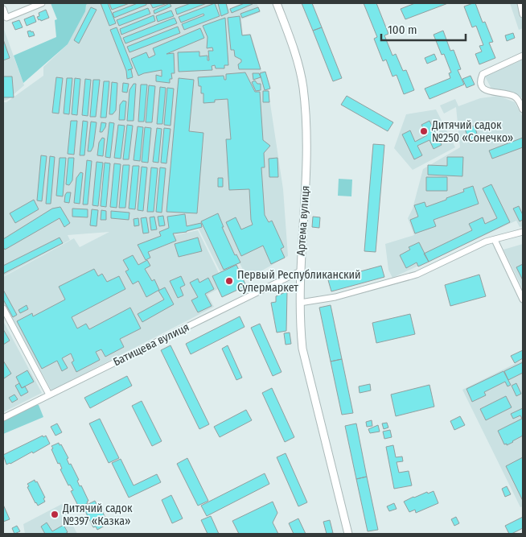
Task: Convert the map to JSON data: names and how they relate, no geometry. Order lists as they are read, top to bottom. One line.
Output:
{"streets":{"main road":["Артема вулиця"],"street":["Батищева вулиця"]},"crossings":[["Артема вулиця","Батищева вулиця"]],"places":["Дитячий садок №250 «Сонечко»","Первый Республиканский Супермаркет","Дитячий садок №397 «Казка»"],"scale_bar":"100 m"}
